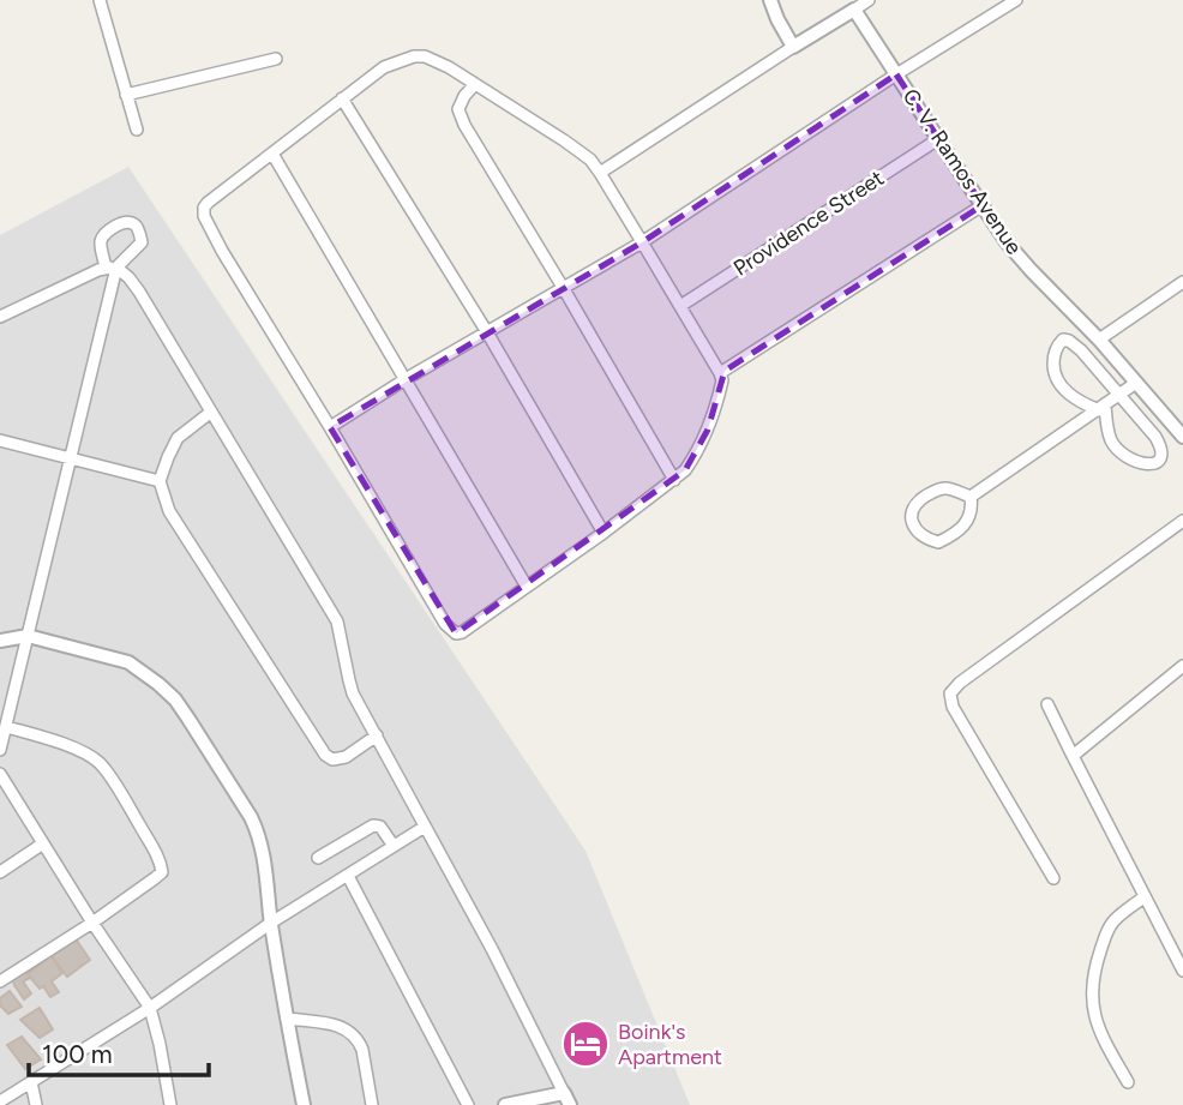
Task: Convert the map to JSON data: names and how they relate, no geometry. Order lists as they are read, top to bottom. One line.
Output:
{"streets":{"street":["C. V. Ramos Avenue","Providence Street"]},"crossings":[["C. V. Ramos Avenue","Providence Street"]],"places":{"hotel":["Boink's Apartment"]},"scale_bar":"100 m"}
